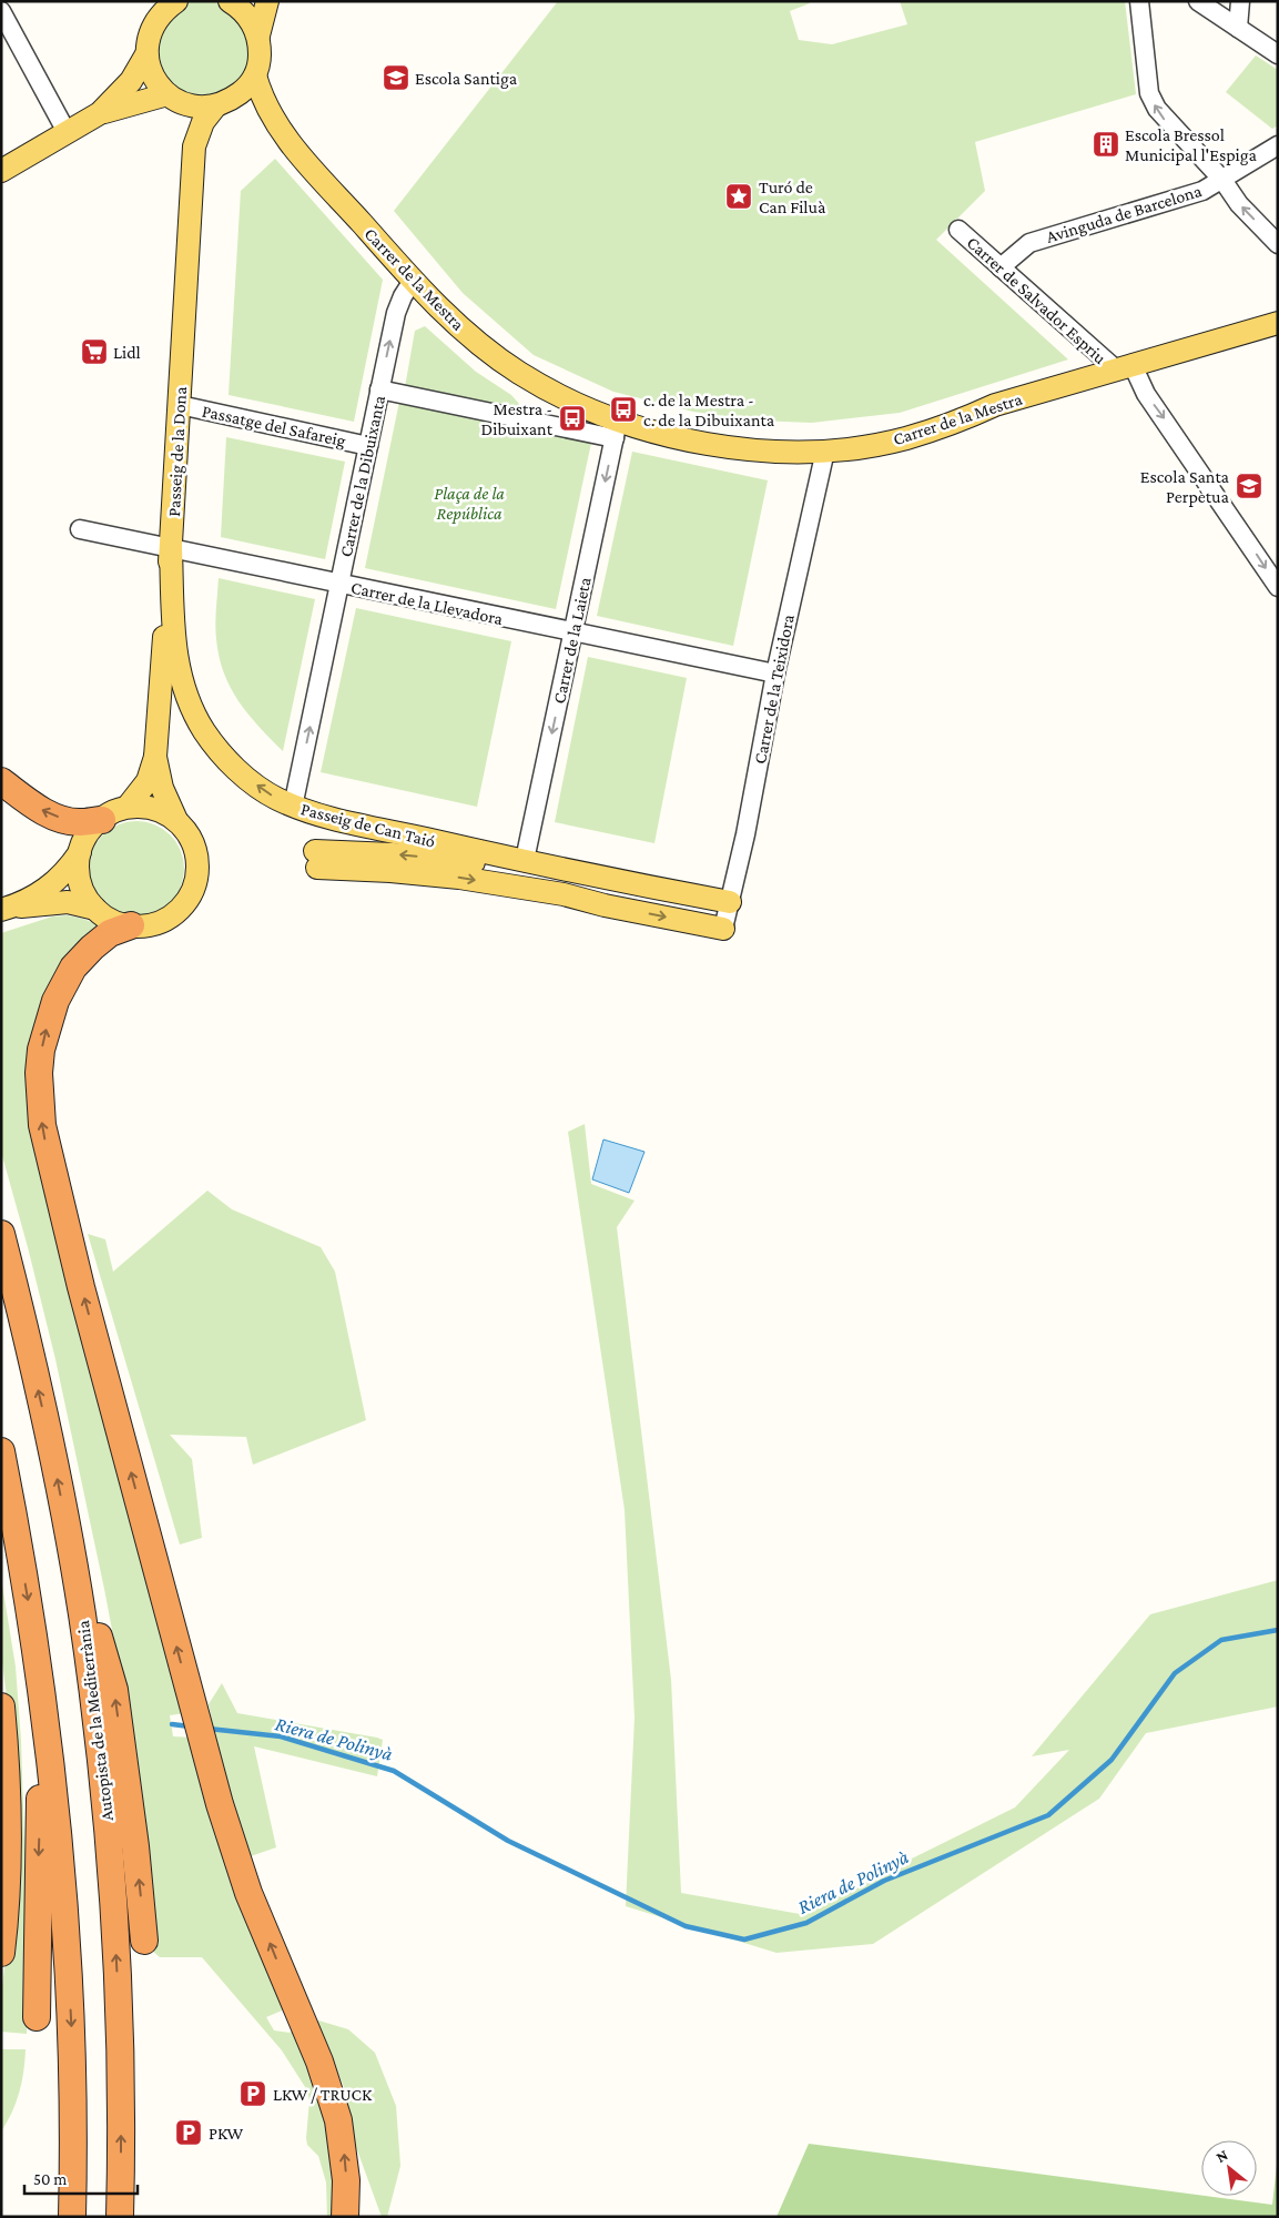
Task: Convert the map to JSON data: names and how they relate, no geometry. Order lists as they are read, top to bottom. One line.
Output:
{"streets":{"highway":["Autopista de la Mediterrània"],"main road":["Carrer de la Mestra","Passeig de la Dona","Passeig de Can Taió"],"street":["Avinguda de Barcelona","Carrer de Salvador Espriu","Passatge del Safareig","Carrer de la Dibuixanta","Carrer de la Llevadora","Carrer de la Laieta","Carrer de la Teixidora"]},"crossings":[["Avinguda de Barcelona","Carrer de Salvador Espriu"],["Carrer de la Mestra","Carrer de Salvador Espriu"],["Carrer de la Mestra","Passeig de la Dona"],["Carrer de la Mestra","Carrer de la Dibuixanta"],["Carrer de la Mestra","Carrer de la Laieta"],["Carrer de la Mestra","Carrer de la Teixidora"],["Passatge del Safareig","Passeig de la Dona"],["Passatge del Safareig","Carrer de la Dibuixanta"],["Passeig de la Dona","Carrer de la Llevadora"],["Passeig de la Dona","Passeig de Can Taió"],["Carrer de la Dibuixanta","Carrer de la Llevadora"],["Carrer de la Dibuixanta","Passeig de Can Taió"],["Carrer de la Llevadora","Carrer de la Laieta"],["Carrer de la Llevadora","Carrer de la Teixidora"],["Carrer de la Llevadora","Passeig de Can Taió"],["Carrer de la Laieta","Passeig de Can Taió"],["Carrer de la Teixidora","Passeig de Can Taió"]],"one_way":["Carrer de Salvador Espriu","Carrer de la Dibuixanta","Carrer de la Laieta"],"water":["Riera de Polinyà"],"parks":["Plaça de la República"],"places":{"school or university":["Escola Santiga","Escola Santa Perpètua"],"building":["Escola Bressol Municipal l'Espiga"],"place":["Turó de Can Filuà"],"supermarket":["Lidl"],"bus stop":["c. de la Mestra - c. de la Dibuixanta","Mestra - Dibuixant"],"parking":["LKW / TRUCK","PKW"]},"scale_bar":"50 m","north":"top left"}
